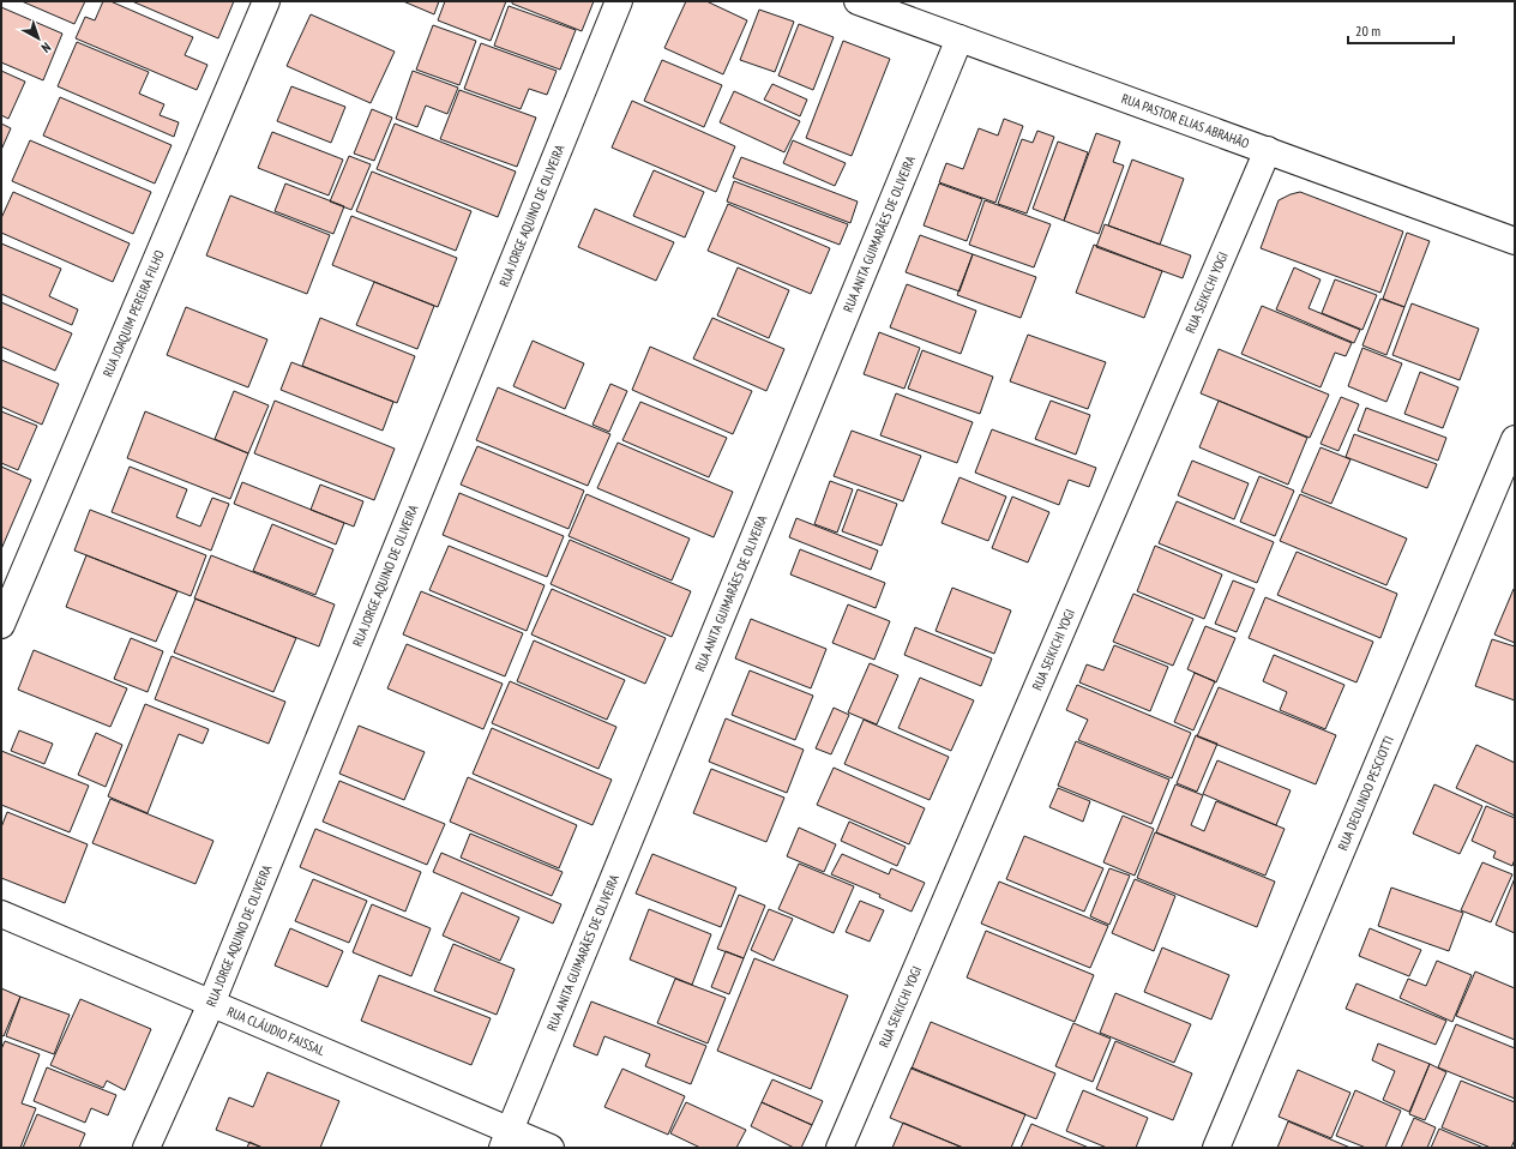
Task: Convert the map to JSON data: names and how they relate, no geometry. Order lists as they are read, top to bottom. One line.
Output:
{"streets":{"street":["RUA PASTOR ELIAS ABRAHÃO","RUA JORGE AQUINO DE OLIVEIRA","RUA ANITA GUIMARÃES DE OLIVEIRA","RUA SEIKICHI YOGI","RUA JOAQUIM PEREIRA FILHO","RUA DEOLINDO PESCIOTTI","RUA CLÁUDIO FAISSAL"]},"crossings":[["RUA PASTOR ELIAS ABRAHÃO","RUA ANITA GUIMARÃES DE OLIVEIRA"],["RUA PASTOR ELIAS ABRAHÃO","RUA SEIKICHI YOGI"],["RUA JORGE AQUINO DE OLIVEIRA","RUA CLÁUDIO FAISSAL"],["RUA ANITA GUIMARÃES DE OLIVEIRA","RUA CLÁUDIO FAISSAL"]],"scale_bar":"20 m","north":"bottom right"}
